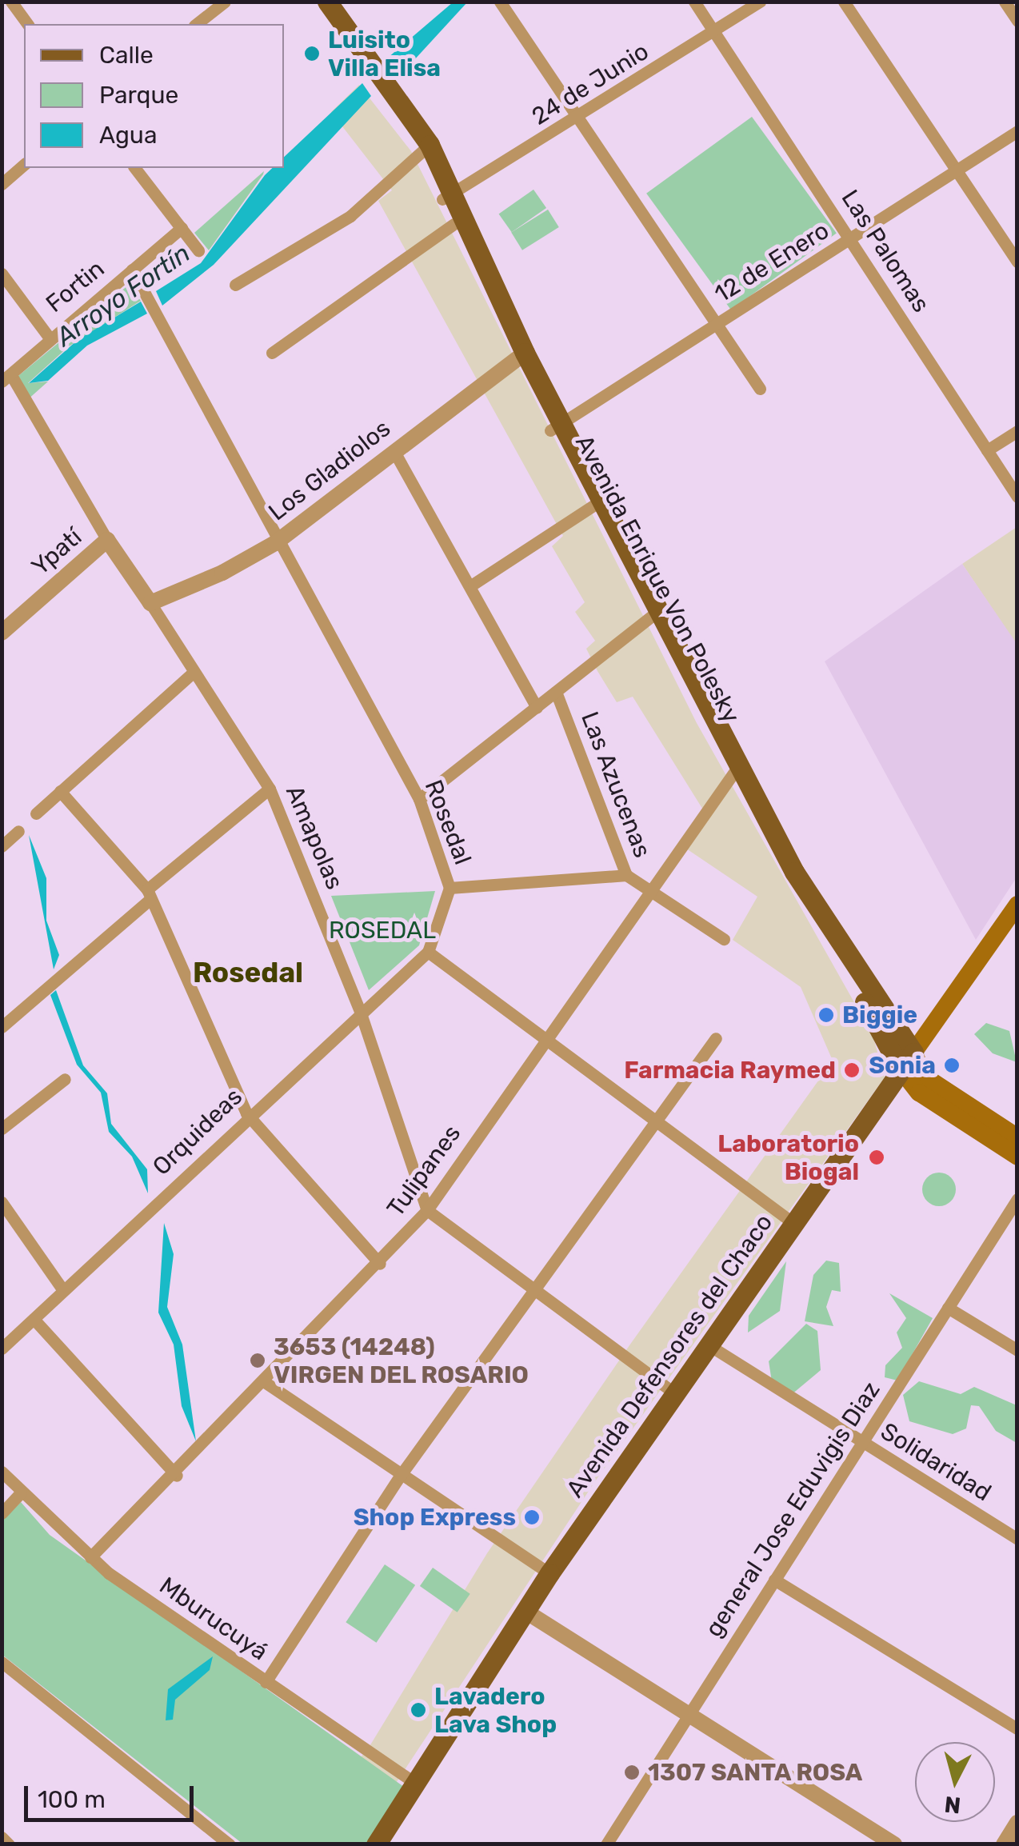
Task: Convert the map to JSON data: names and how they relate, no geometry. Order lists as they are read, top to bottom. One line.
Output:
{"streets":{"main road":["Avenida Enrique Von Polesky","Avenida Defensores del Chaco"],"street":["24 de Junio","Las Palomas","12 de Enero","Fortin","Los Gladiolos","Ypatí","Las Azucenas","Rosedal","Amapolas","Orquideas","Tulipanes","Solidaridad","general Jose Eduvigis Diaz","Mburucuyá"]},"crossings":[["24 de Junio","Las Palomas"],["24 de Junio","Avenida Enrique Von Polesky"],["Las Palomas","12 de Enero"],["12 de Enero","Avenida Enrique Von Polesky"],["Fortin","Rosedal"],["Fortin","Amapolas"],["Los Gladiolos","Avenida Enrique Von Polesky"],["Los Gladiolos","Rosedal"],["Los Gladiolos","Amapolas"],["Ypatí","Amapolas"],["Avenida Enrique Von Polesky","Tulipanes"],["Avenida Enrique Von Polesky","Avenida Defensores del Chaco"],["Las Azucenas","Tulipanes"],["Rosedal","Orquideas"],["Amapolas","Orquideas"],["Amapolas","Tulipanes"],["Tulipanes","Mburucuyá"],["Avenida Defensores del Chaco","Solidaridad"],["Avenida Defensores del Chaco","Mburucuyá"],["Solidaridad","general Jose Eduvigis Diaz"]],"districts":["Rosedal"],"water":["Arroyo Fortín"],"parks":["ROSEDAL"],"places":["Luisito Villa Elisa","Biggie","Sonia","Farmacia Raymed","Laboratorio Biogal","3653 (14248) VIRGEN DEL ROSARIO","Shop Express","Lavadero Lava Shop","1307 SANTA ROSA"],"legend":["Calle","Parque","Agua"],"scale_bar":"100 m","north":"bottom"}
